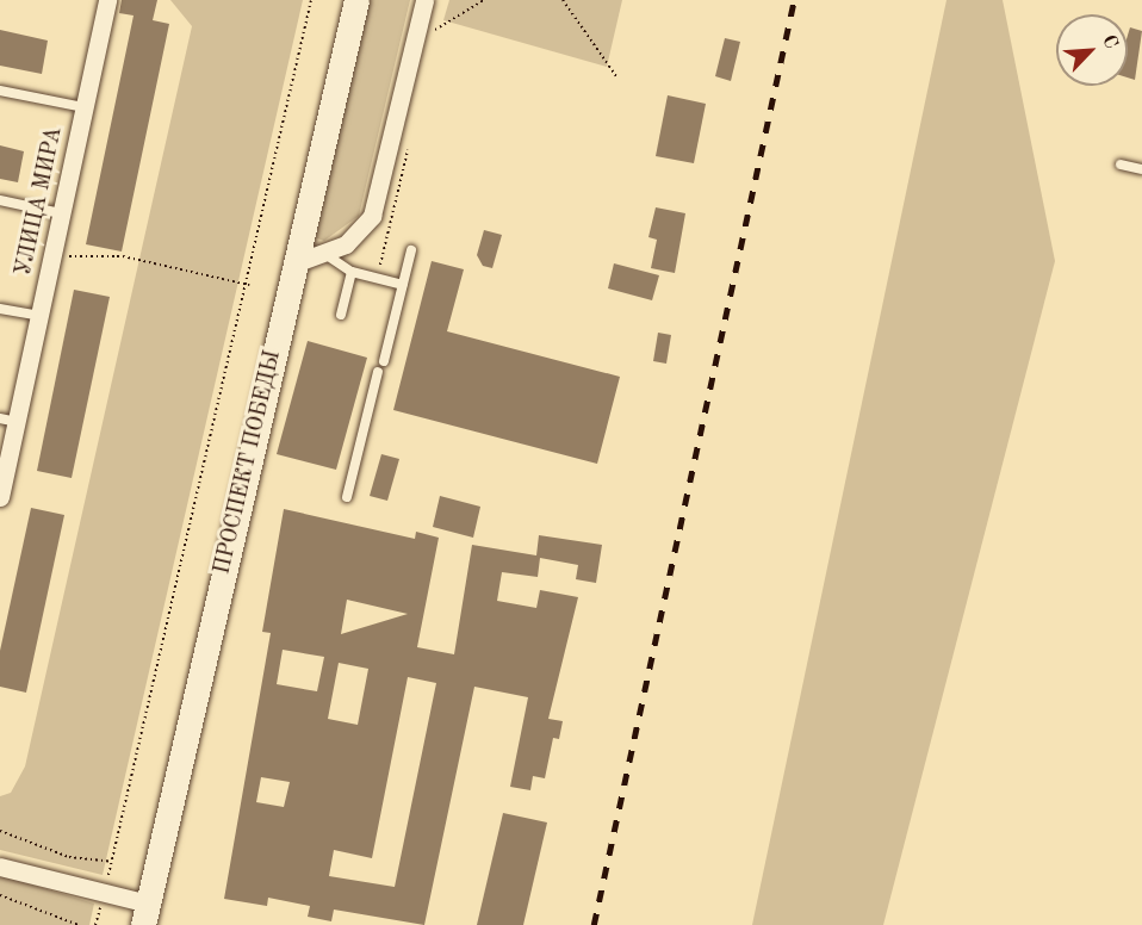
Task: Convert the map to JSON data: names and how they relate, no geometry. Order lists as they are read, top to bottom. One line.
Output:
{"streets":{"main road":["ПРОСПЕКТ ПОБЕДЫ"],"street":["УЛИЦА МИРА"]},"north":"top right"}
